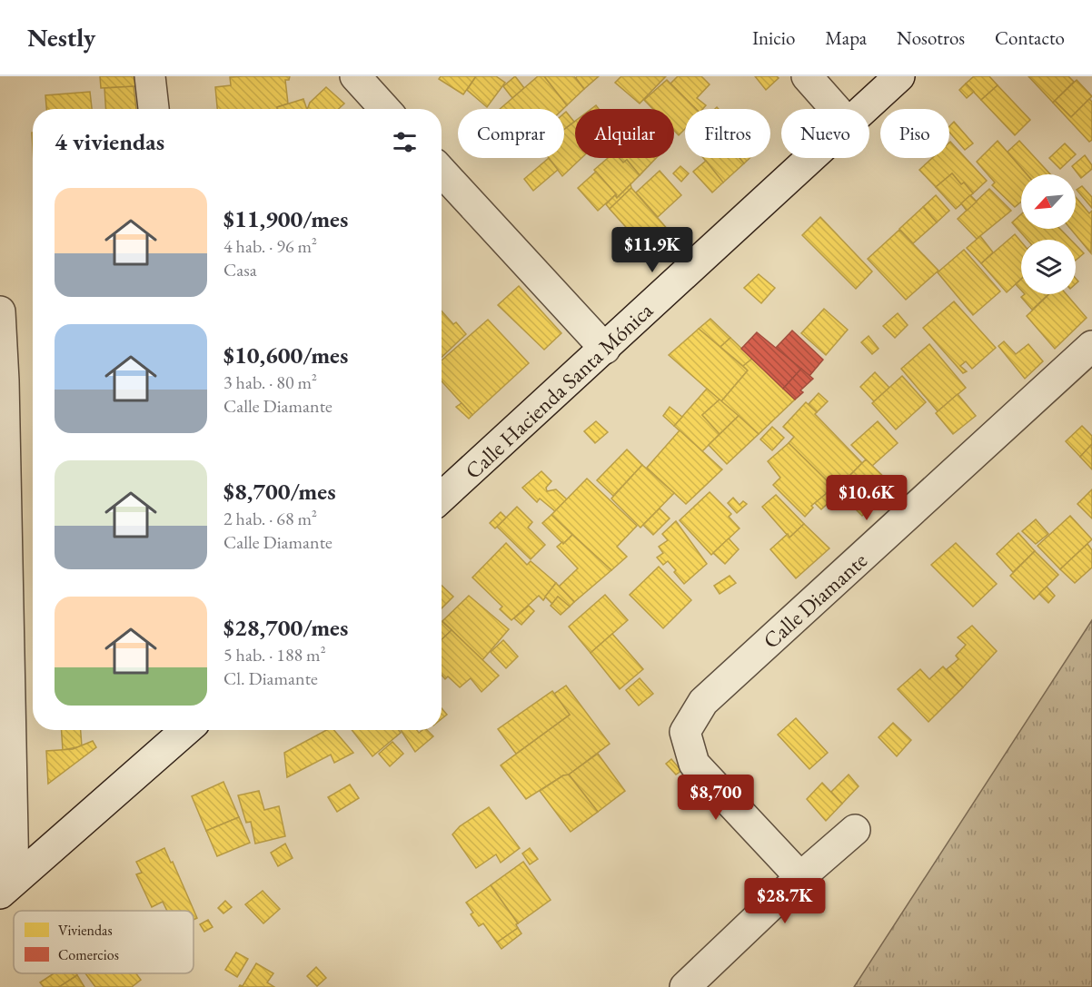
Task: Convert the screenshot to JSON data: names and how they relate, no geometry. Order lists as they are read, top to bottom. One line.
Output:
{"streets":{"street":["Calle Hacienda Santa Mónica","Calle Diamante"]},"legend":["Viviendas","Comercios"],"north":"bottom left","page":{"header":"Nestly","nav":["Inicio","Mapa","Nosotros","Contacto"],"chip":["Comprar","Alquilar","Filtros","Nuevo","Piso"],"heading":"4 viviendas","list":[{"name":"$11,900/mes","note":"4 hab. · 96 m² · Casa"},{"name":"$10,600/mes","note":"3 hab. · 80 m² · Calle Diamante"},{"name":"$8,700/mes","note":"2 hab. · 68 m² · Calle Diamante"},{"name":"$28,700/mes","note":"5 hab. · 188 m² · Cl. Diamante"}],"price":["$11.9K","$10.6K","$8,700","$28.7K"]}}
